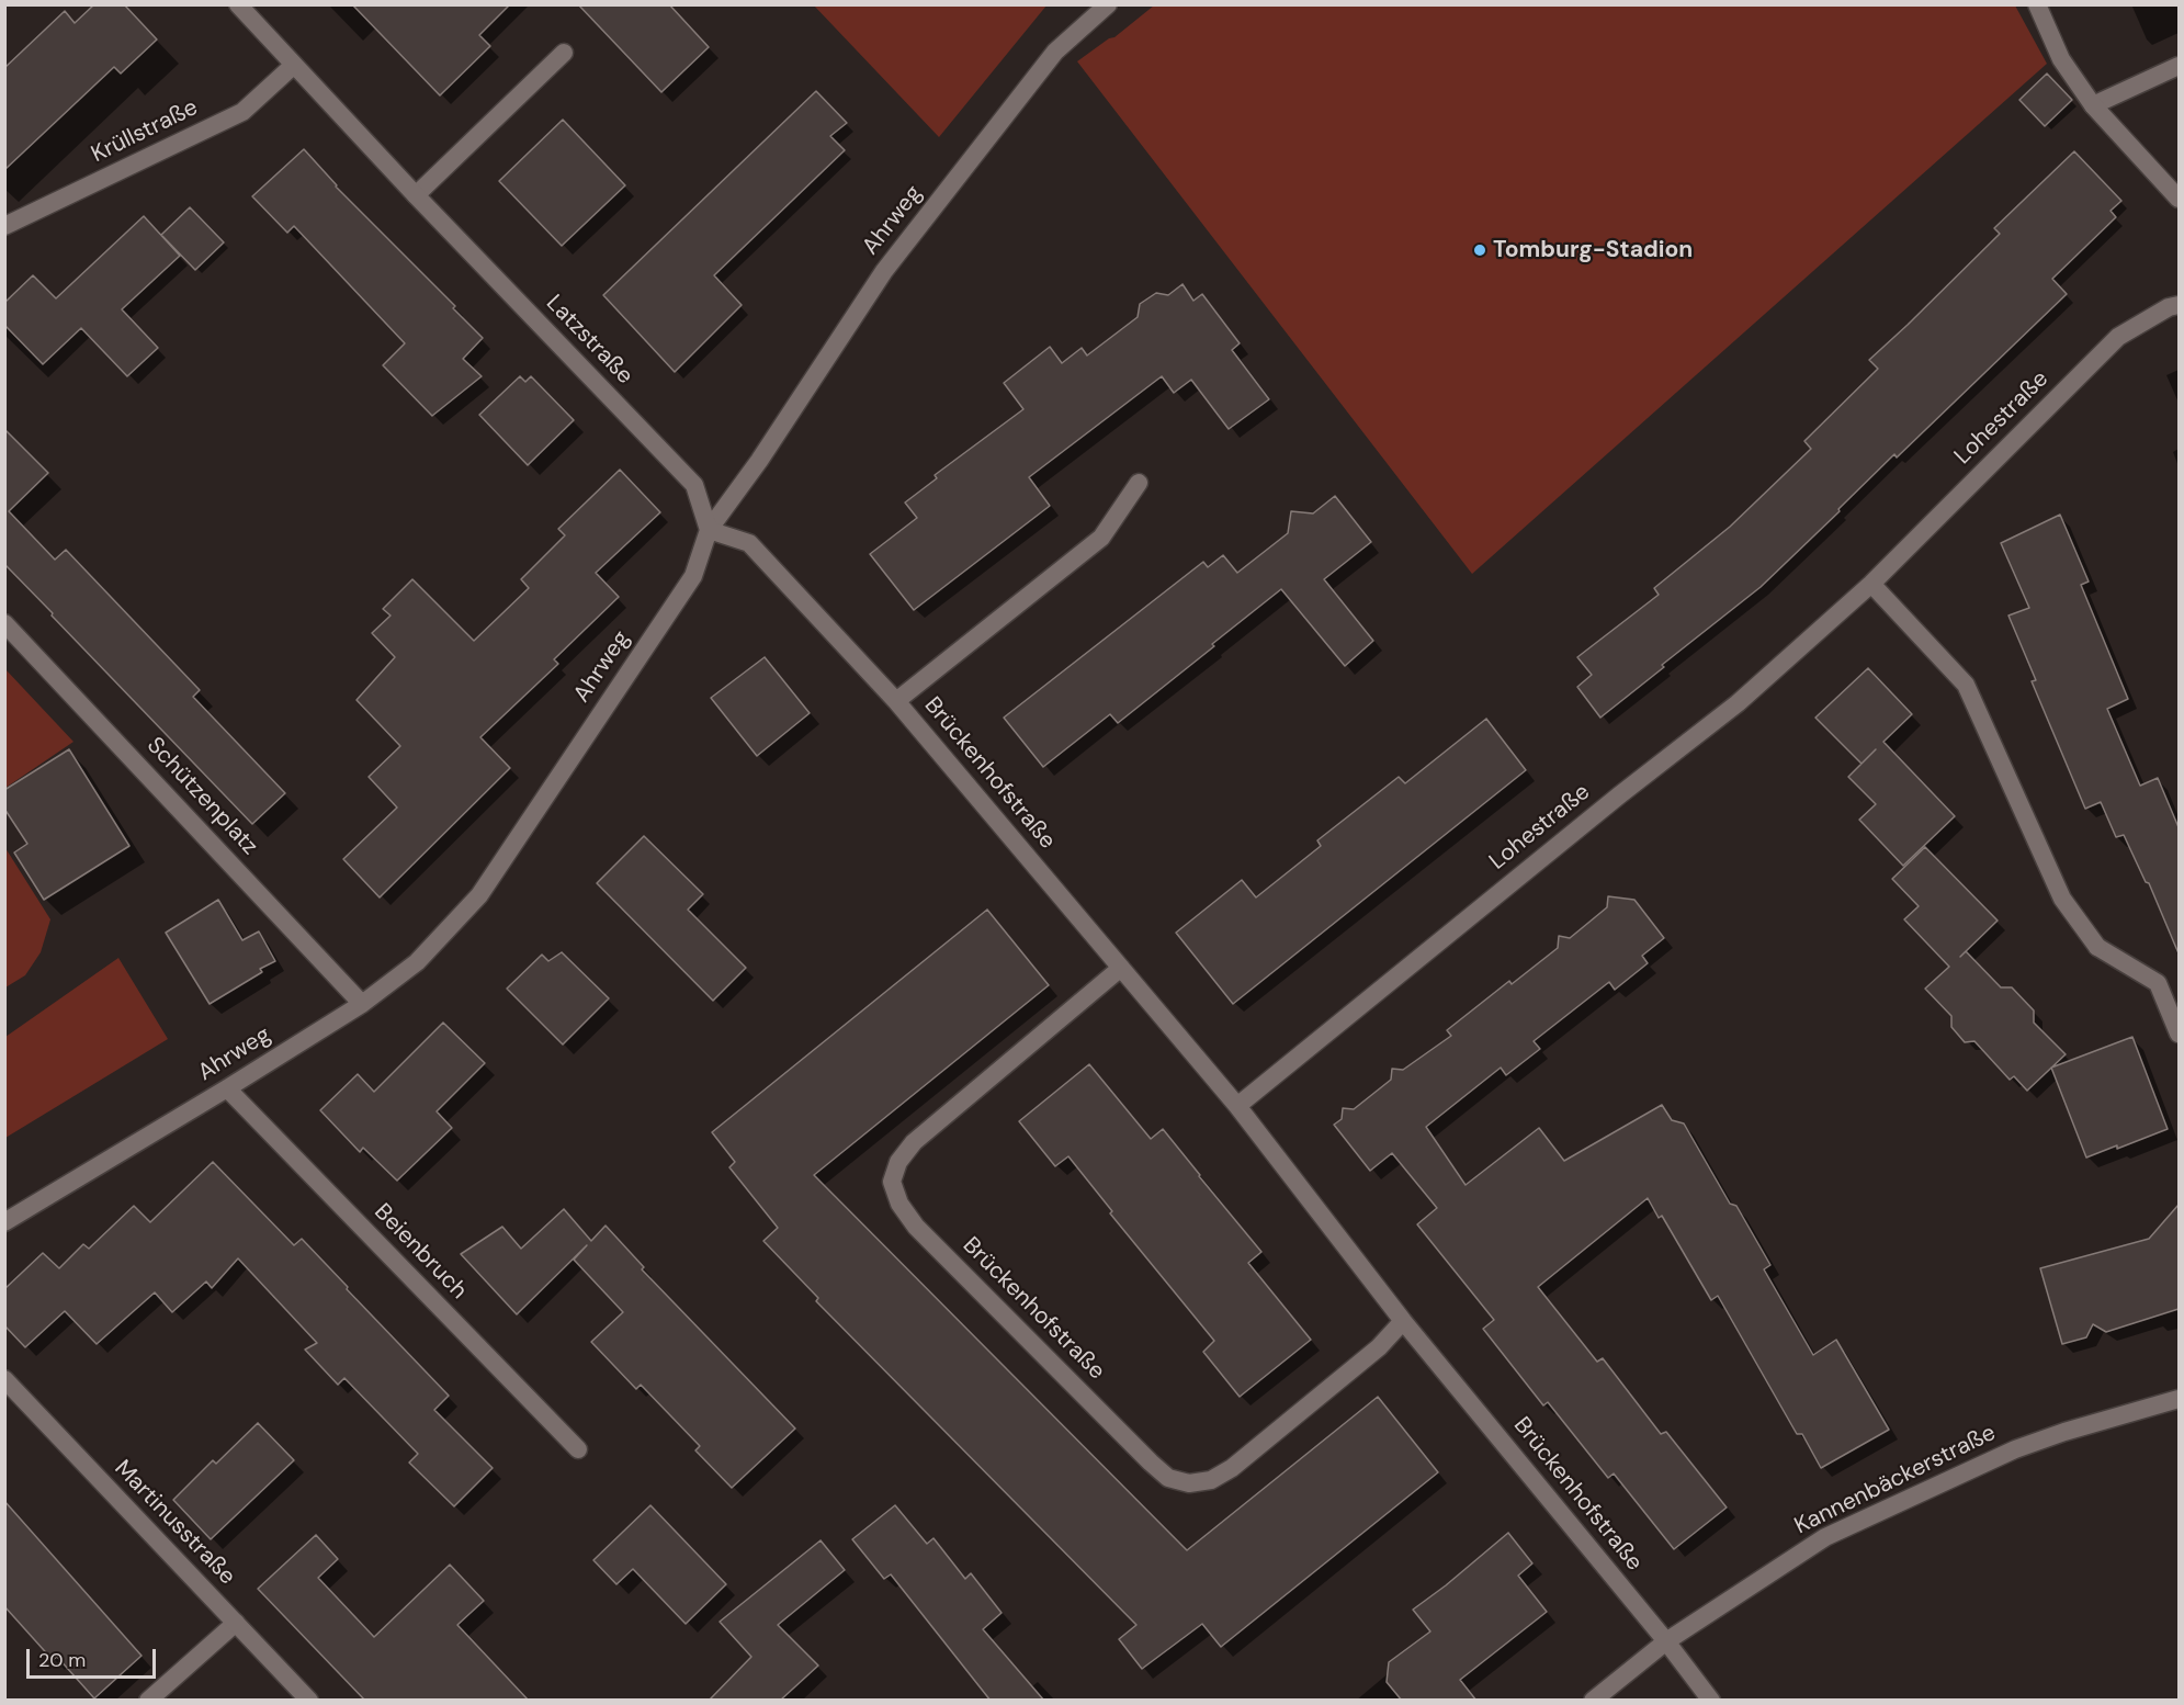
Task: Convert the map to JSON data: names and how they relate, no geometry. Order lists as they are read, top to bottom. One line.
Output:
{"streets":{"street":["Krüllstraße","Ahrweg","Latzstraße","Lohestraße","Brückenhofstraße","Schützenplatz","Beienbruch","Kannenbäckerstraße","Martinusstraße"]},"crossings":[["Krüllstraße","Latzstraße"],["Ahrweg","Latzstraße"],["Ahrweg","Brückenhofstraße"],["Ahrweg","Schützenplatz"],["Ahrweg","Beienbruch"],["Latzstraße","Brückenhofstraße"],["Lohestraße","Brückenhofstraße"],["Brückenhofstraße","Kannenbäckerstraße"]],"places":["Tomburg-Stadion"],"scale_bar":"20 m"}
